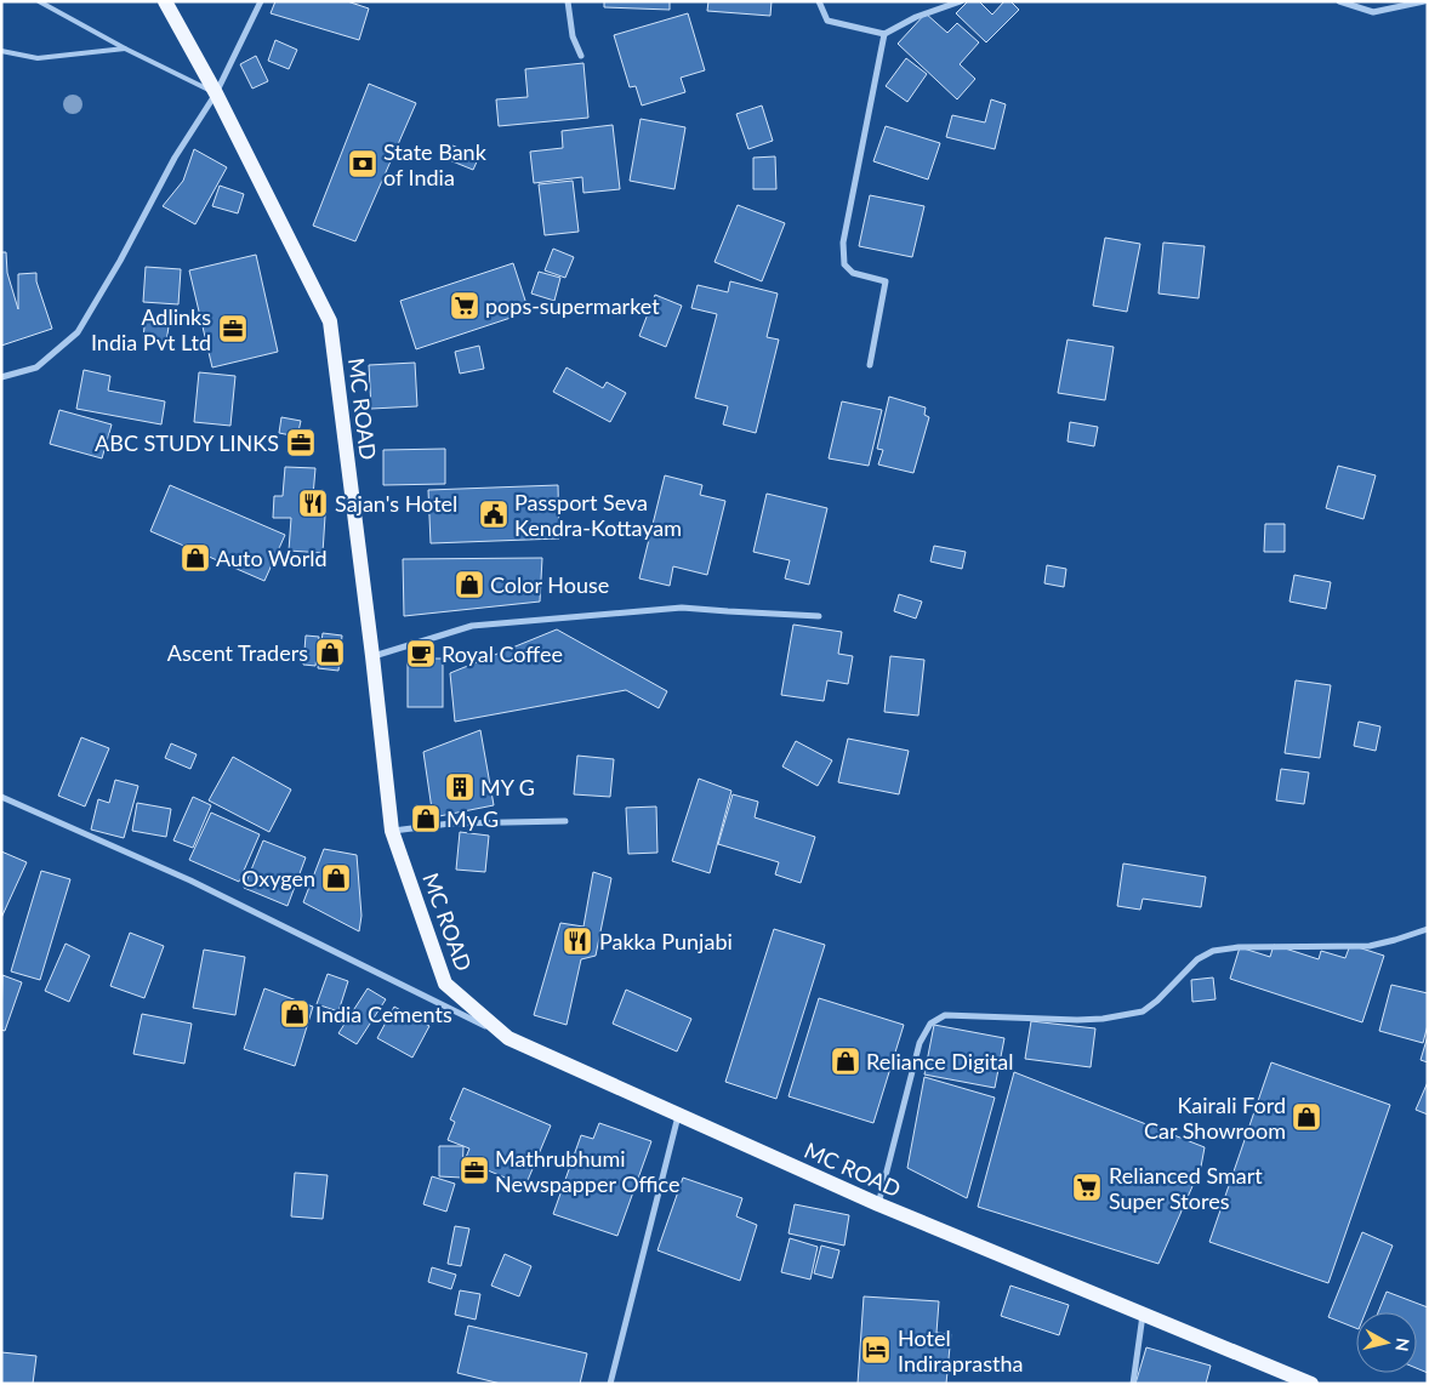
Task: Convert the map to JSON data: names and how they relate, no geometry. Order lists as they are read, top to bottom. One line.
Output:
{"streets":{"main road":["MC ROAD"]},"places":{"bank":["State Bank of India"],"supermarket":["pops-supermarket","Relianced Smart Super Stores"],"office":["Adlinks India Pvt Ltd","ABC STUDY LINKS","Mathrubhumi Newspapper Office"],"restaurant":["Sajan's Hotel","Pakka Punjabi"],"public building":["Passport Seva Kendra-Kottayam"],"shop":["Auto World","Color House","Ascent Traders","My G","Oxygen","India Cements","Reliance Digital","Kairali Ford Car Showroom"],"cafe":["Royal Coffee"],"building":["MY G"],"hotel":["Hotel Indiraprastha"]},"north":"right"}
